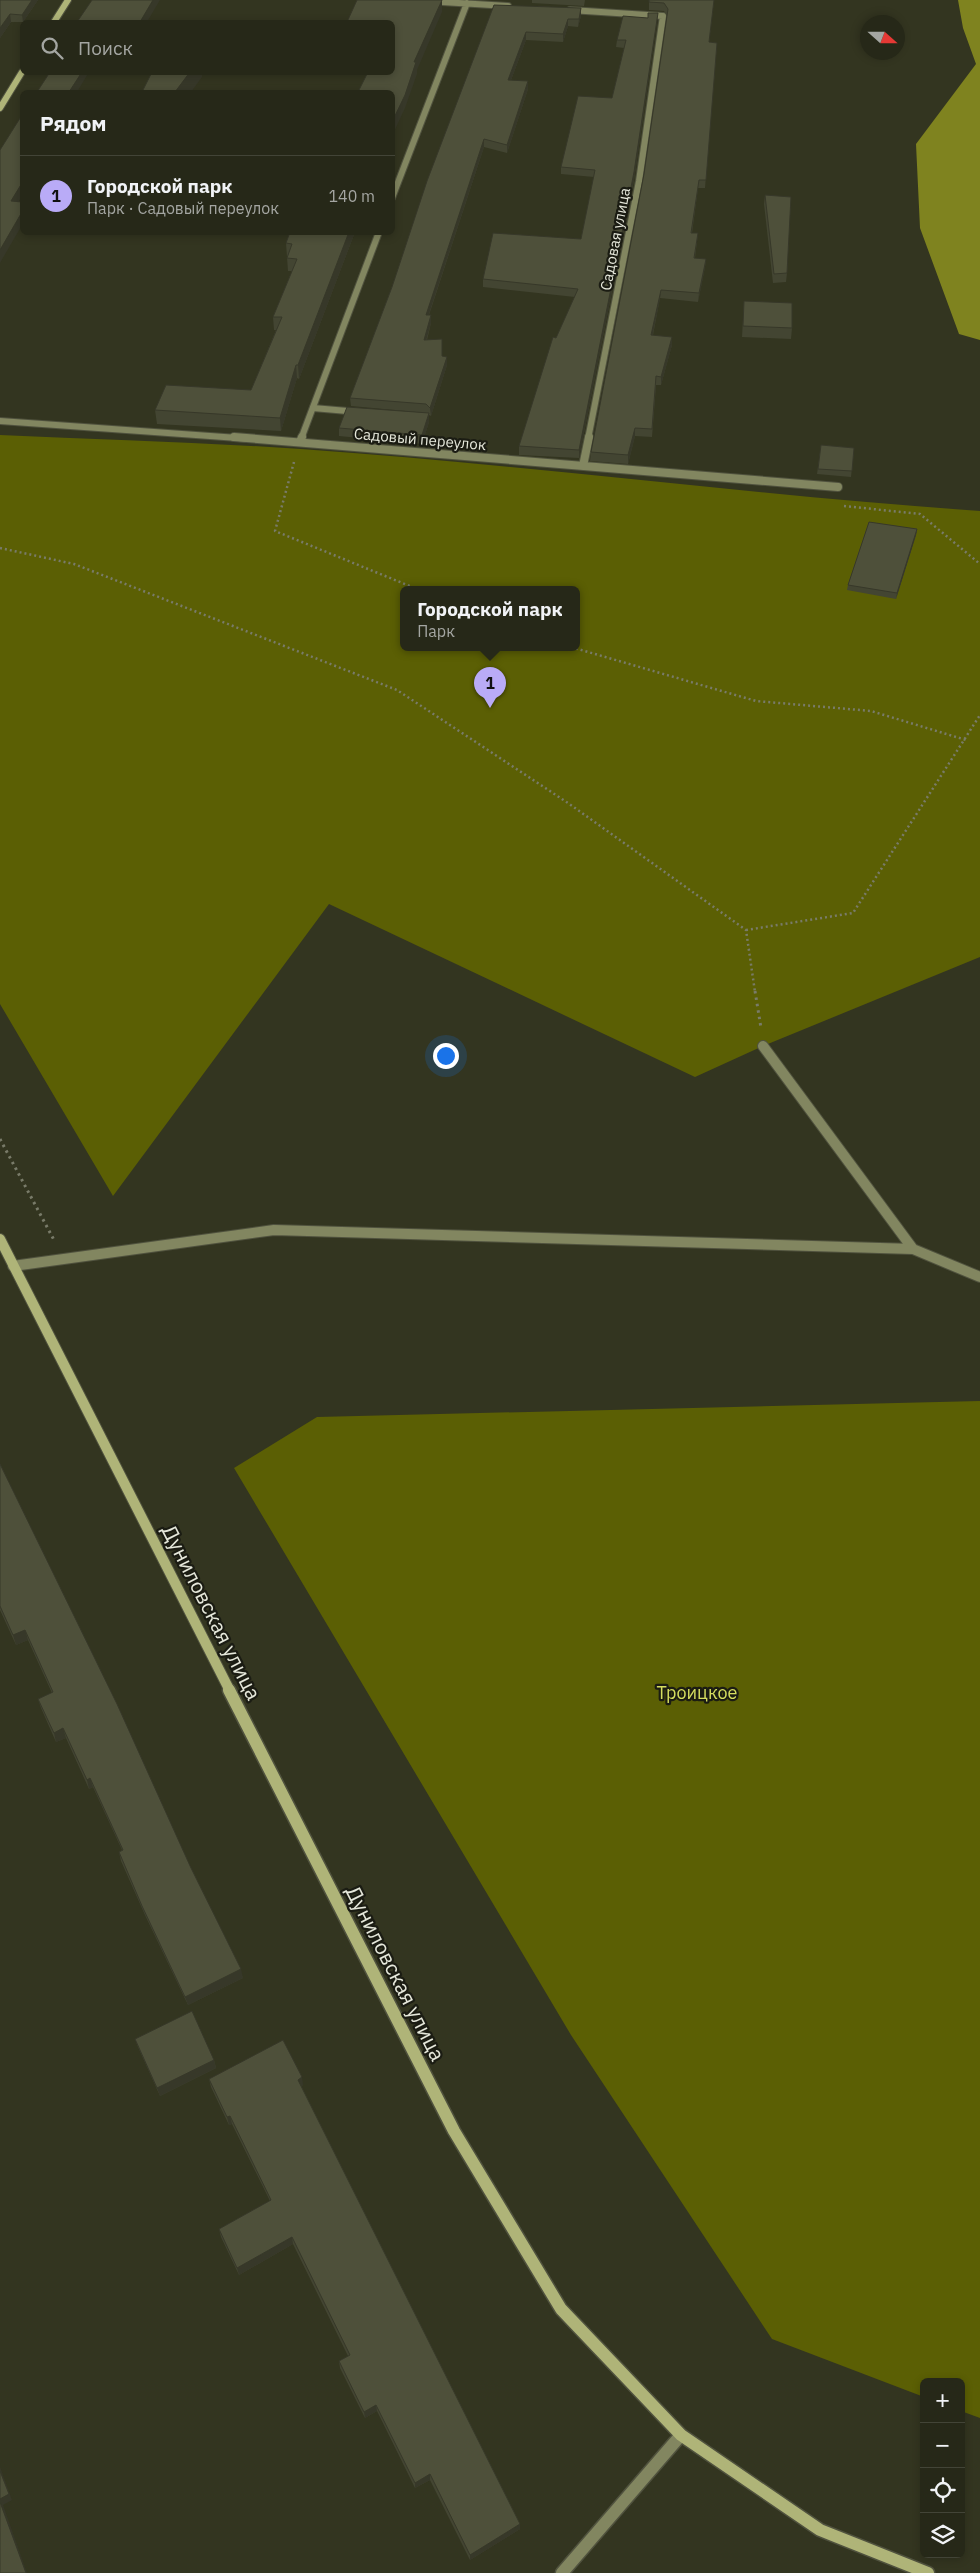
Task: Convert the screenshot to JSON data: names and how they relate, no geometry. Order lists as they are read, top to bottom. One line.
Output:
{"streets":{"main road":["Дуниловская улица"],"street":["Садовая улица","Садовый переулок"]},"crossings":[["Садовая улица","Садовый переулок"]],"parks":["Троицкое"],"north":"right","page":{"search":"Поиск","heading":"Рядом","list":[{"mark":"1","name":"Городской парк","note":"Парк · Садовый переулок","value":"140 m"}],"popup":["Городской парк","Парк"],"pins":"1","map_buttons":["+","−"]}}
